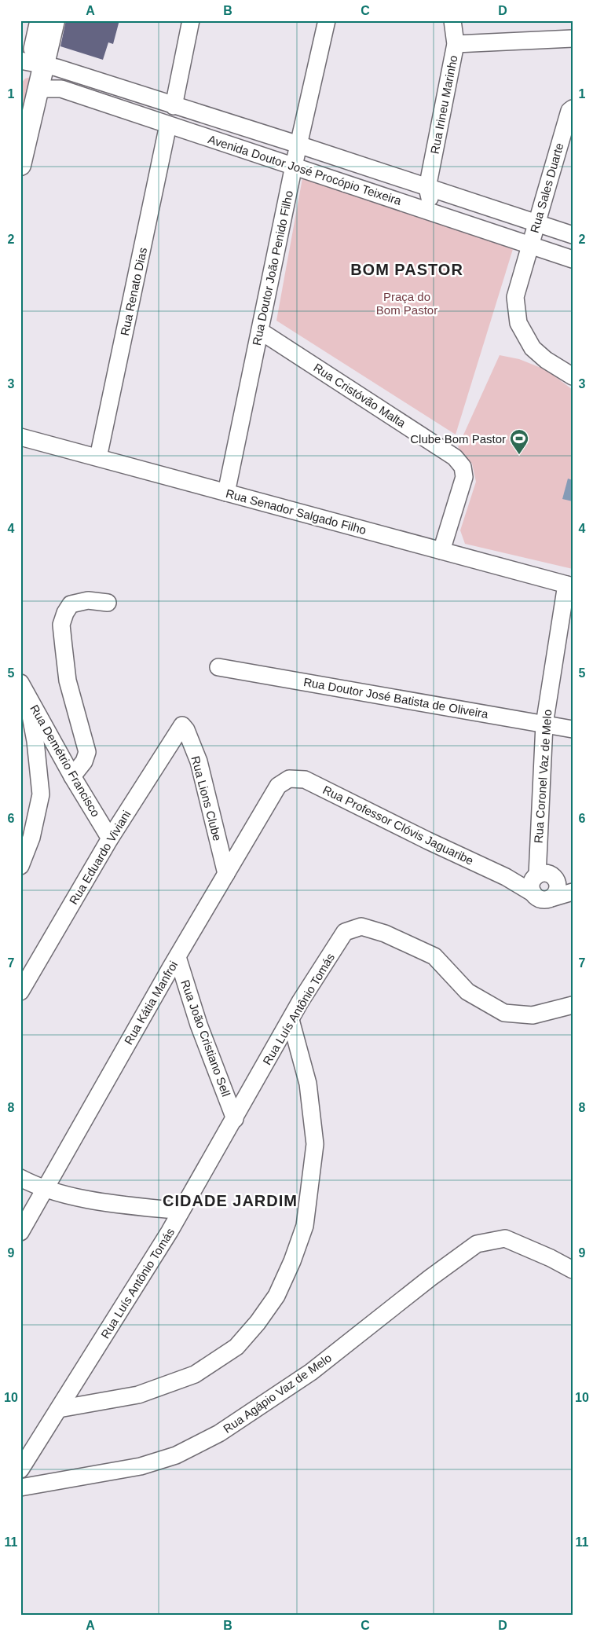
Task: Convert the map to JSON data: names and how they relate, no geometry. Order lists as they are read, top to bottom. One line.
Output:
{"streets":{"street":["Rua Irineu Marinho","Avenida Doutor José Procópio Teixeira","Rua Sales Duarte","Rua Doutor João Penido Filho","Rua Renato Dias","Rua Cristóvão Malta","Rua Senador Salgado Filho","Rua Doutor José Batista de Oliveira","Rua Demétrio Francisco","Rua Coronel Vaz de Melo","Rua Lions Clube","Rua Professor Clóvis Jaguaribe","Rua Eduardo Viviani","Rua Kátia Manfroi","Rua Luís Antônio Tomás","Rua João Cristiano Sell","Rua Agápio Vaz de Melo"]},"crossings":[["Rua Irineu Marinho","Avenida Doutor José Procópio Teixeira"],["Avenida Doutor José Procópio Teixeira","Rua Sales Duarte"],["Avenida Doutor José Procópio Teixeira","Rua Doutor João Penido Filho"],["Avenida Doutor José Procópio Teixeira","Rua Renato Dias"],["Rua Doutor João Penido Filho","Rua Cristóvão Malta"],["Rua Doutor João Penido Filho","Rua Senador Salgado Filho"],["Rua Renato Dias","Rua Senador Salgado Filho"],["Rua Cristóvão Malta","Rua Senador Salgado Filho"],["Rua Senador Salgado Filho","Rua Coronel Vaz de Melo"],["Rua Doutor José Batista de Oliveira","Rua Coronel Vaz de Melo"],["Rua Demétrio Francisco","Rua Eduardo Viviani"],["Rua Coronel Vaz de Melo","Rua Professor Clóvis Jaguaribe"],["Rua Lions Clube","Rua Eduardo Viviani"],["Rua Lions Clube","Rua Kátia Manfroi"],["Rua Professor Clóvis Jaguaribe","Rua Kátia Manfroi"],["Rua Kátia Manfroi","Rua João Cristiano Sell"],["Rua Luís Antônio Tomás","Rua João Cristiano Sell"]],"districts":["BOM PASTOR","CIDADE JARDIM"],"parks":["Praça do Bom Pastor"],"places":{"sports":["Clube Bom Pastor"]},"grid":{"columns":["A","B","C","D"],"rows":["1","2","3","4","5","6","7","8","9","10","11"]}}
